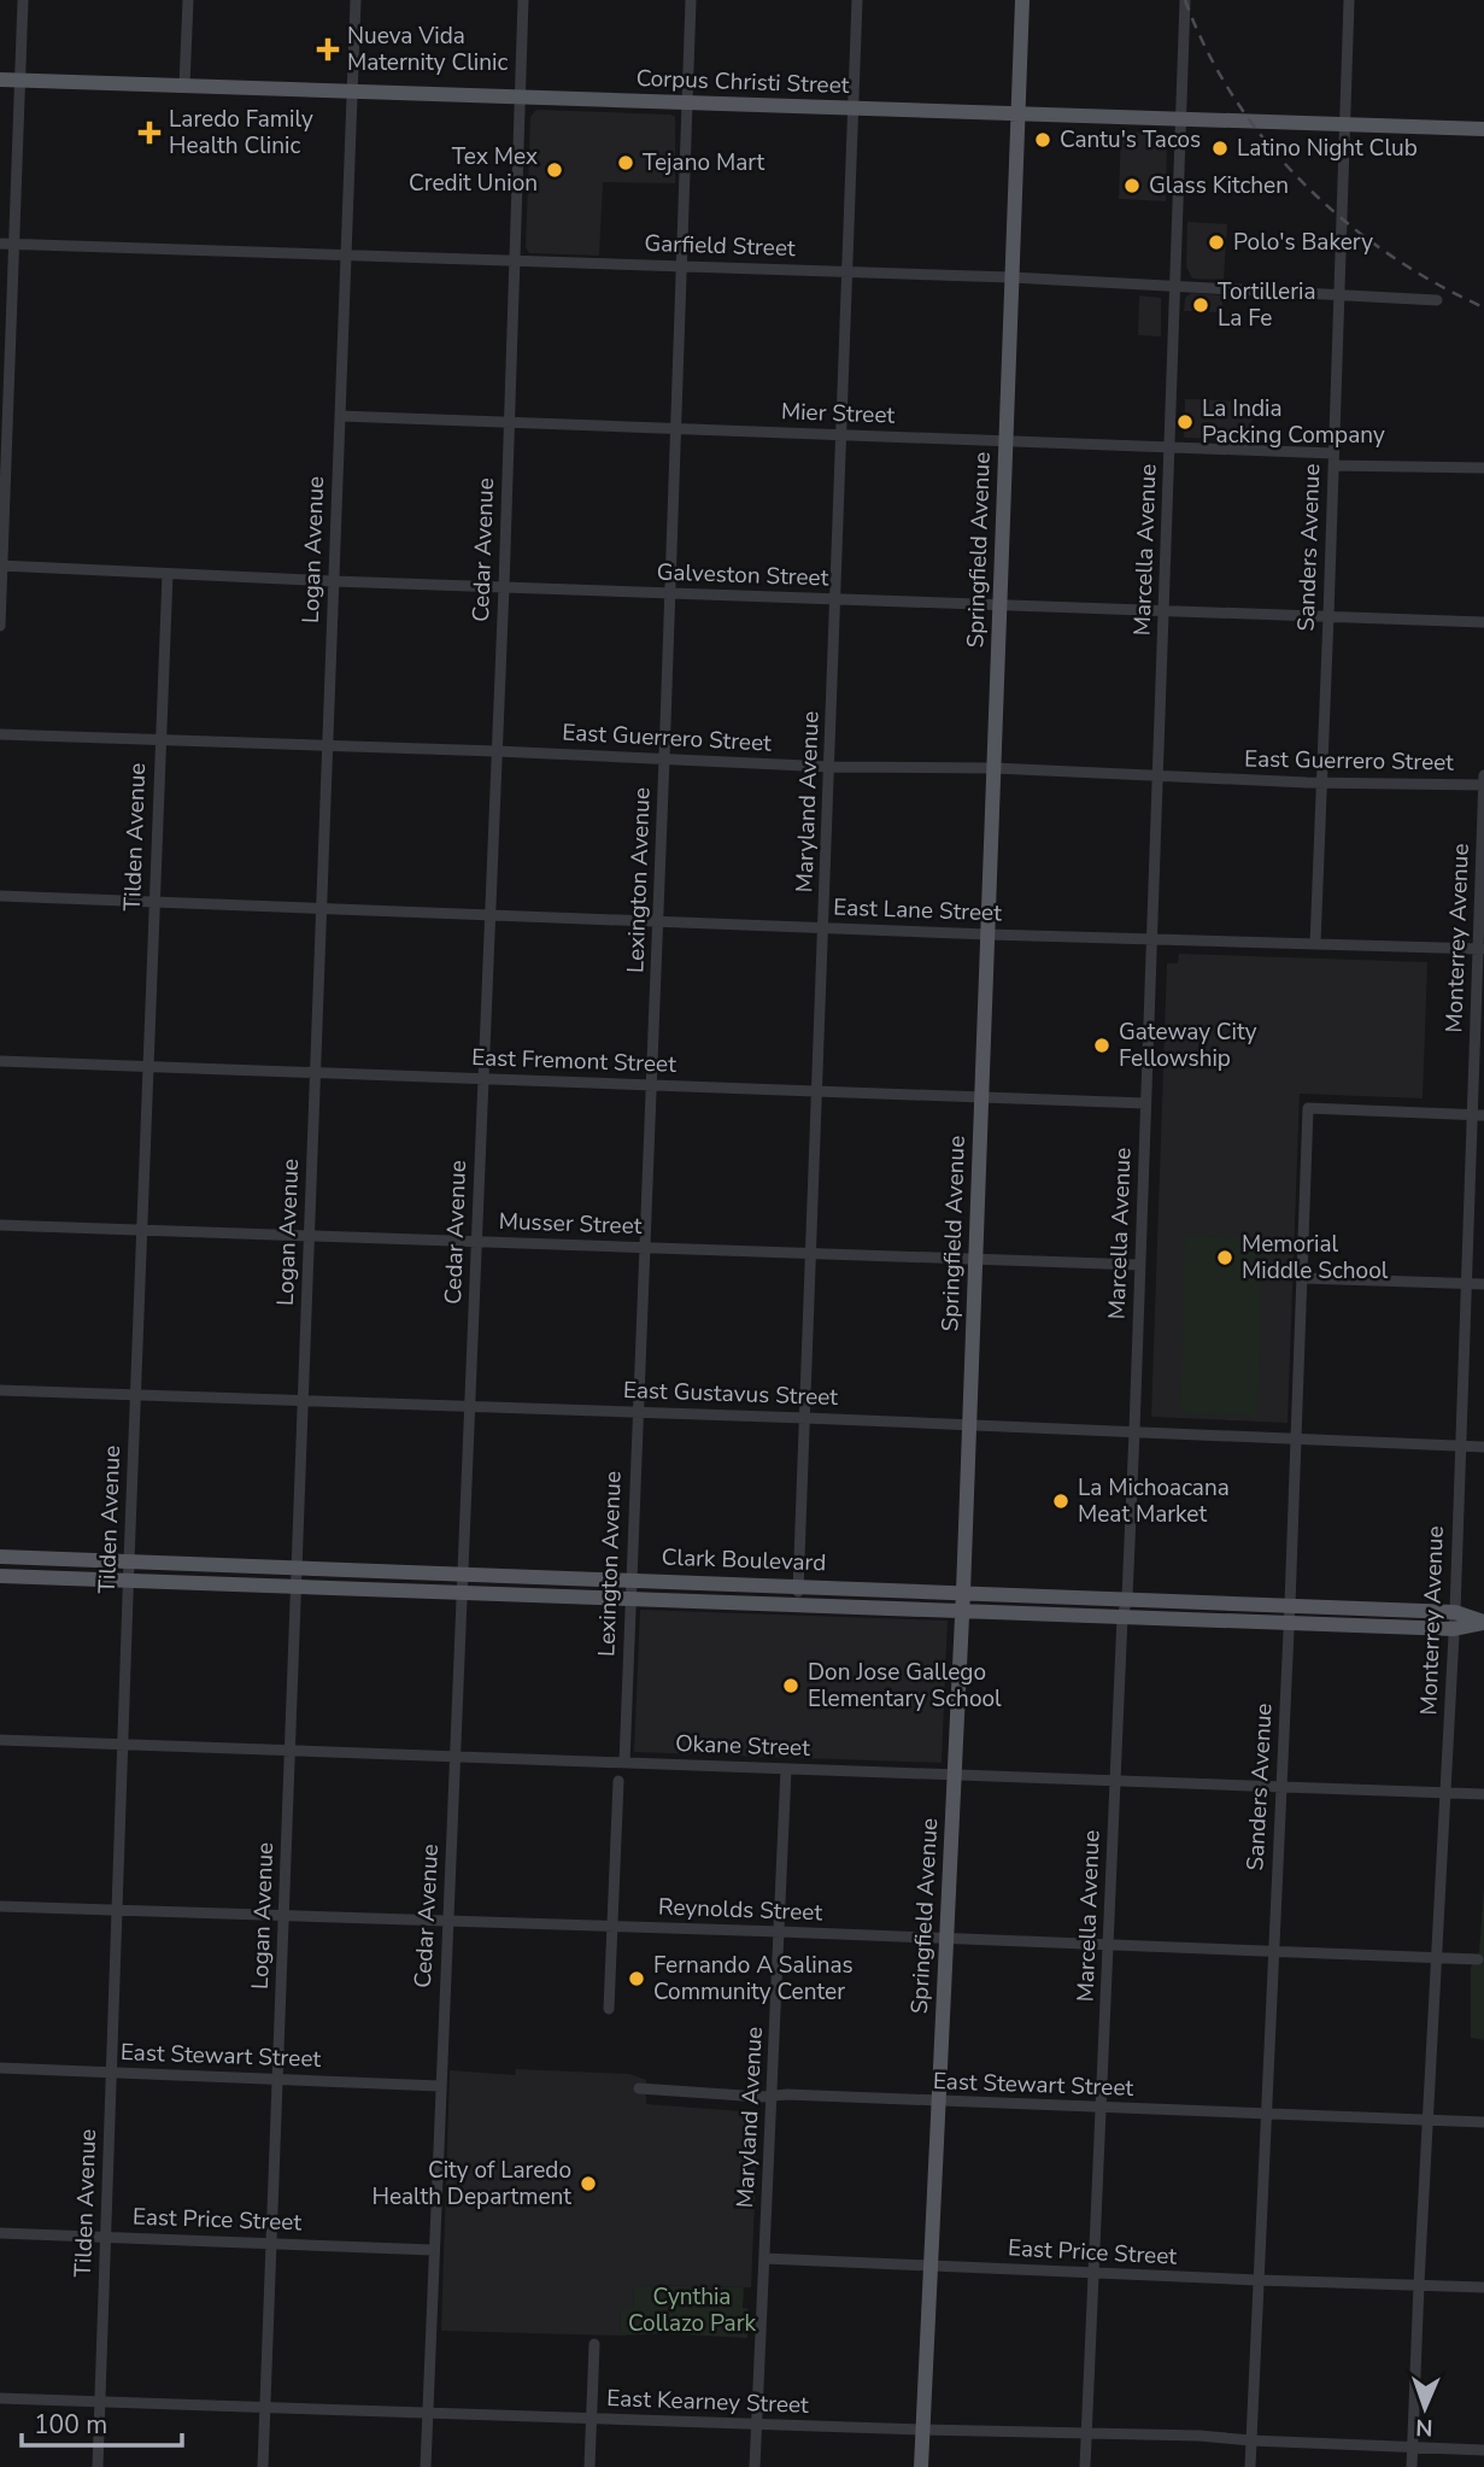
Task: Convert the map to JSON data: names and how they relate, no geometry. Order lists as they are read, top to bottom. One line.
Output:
{"streets":{"main road":["Corpus Christi Street","Springfield Avenue","Clark Boulevard"],"street":["Garfield Street","Mier Street","Sanders Avenue","Logan Avenue","Cedar Avenue","Marcella Avenue","Galveston Street","East Guerrero Street","Maryland Avenue","Tilden Avenue","Lexington Avenue","East Lane Street","Monterrey Avenue","East Fremont Street","Musser Street","East Gustavus Street","Okane Street","Reynolds Street","East Stewart Street","East Price Street","East Kearney Street"]},"crossings":[["Corpus Christi Street","Sanders Avenue"],["Corpus Christi Street","Logan Avenue"],["Corpus Christi Street","Cedar Avenue"],["Corpus Christi Street","Springfield Avenue"],["Corpus Christi Street","Marcella Avenue"],["Corpus Christi Street","Maryland Avenue"],["Corpus Christi Street","Lexington Avenue"],["Garfield Street","Sanders Avenue"],["Garfield Street","Logan Avenue"],["Garfield Street","Cedar Avenue"],["Garfield Street","Springfield Avenue"],["Garfield Street","Marcella Avenue"],["Garfield Street","Maryland Avenue"],["Garfield Street","Lexington Avenue"],["Mier Street","Sanders Avenue"],["Mier Street","Logan Avenue"],["Mier Street","Cedar Avenue"],["Mier Street","Springfield Avenue"],["Mier Street","Marcella Avenue"],["Mier Street","Maryland Avenue"],["Mier Street","Lexington Avenue"],["Sanders Avenue","Galveston Street"],["Sanders Avenue","East Guerrero Street"],["Sanders Avenue","East Lane Street"],["Sanders Avenue","Monterrey Avenue"],["Sanders Avenue","East Gustavus Street"],["Sanders Avenue","Clark Boulevard"],["Sanders Avenue","Okane Street"],["Sanders Avenue","Reynolds Street"],["Sanders Avenue","East Stewart Street"],["Sanders Avenue","East Price Street"],["Sanders Avenue","East Kearney Street"],["Logan Avenue","Galveston Street"],["Logan Avenue","East Guerrero Street"],["Logan Avenue","East Lane Street"],["Logan Avenue","East Fremont Street"],["Logan Avenue","Musser Street"],["Logan Avenue","East Gustavus Street"],["Logan Avenue","Clark Boulevard"],["Logan Avenue","Okane Street"],["Logan Avenue","Reynolds Street"],["Logan Avenue","East Stewart Street"],["Logan Avenue","East Price Street"],["Logan Avenue","East Kearney Street"],["Cedar Avenue","Galveston Street"],["Cedar Avenue","East Guerrero Street"],["Cedar Avenue","East Lane Street"],["Cedar Avenue","East Fremont Street"],["Cedar Avenue","Musser Street"],["Cedar Avenue","East Gustavus Street"],["Cedar Avenue","Clark Boulevard"],["Cedar Avenue","Okane Street"],["Cedar Avenue","Reynolds Street"],["Cedar Avenue","East Stewart Street"],["Cedar Avenue","East Price Street"],["Cedar Avenue","East Kearney Street"],["Springfield Avenue","Galveston Street"],["Springfield Avenue","East Guerrero Street"],["Springfield Avenue","East Lane Street"],["Springfield Avenue","East Fremont Street"],["Springfield Avenue","Musser Street"],["Springfield Avenue","East Gustavus Street"],["Springfield Avenue","Clark Boulevard"],["Springfield Avenue","Okane Street"],["Springfield Avenue","Reynolds Street"],["Springfield Avenue","East Stewart Street"],["Springfield Avenue","East Price Street"],["Springfield Avenue","East Kearney Street"],["Marcella Avenue","Galveston Street"],["Marcella Avenue","East Guerrero Street"],["Marcella Avenue","East Lane Street"],["Marcella Avenue","East Fremont Street"],["Marcella Avenue","Musser Street"],["Marcella Avenue","East Gustavus Street"],["Marcella Avenue","Clark Boulevard"],["Marcella Avenue","Okane Street"],["Marcella Avenue","Reynolds Street"],["Marcella Avenue","East Stewart Street"],["Marcella Avenue","East Price Street"],["Marcella Avenue","East Kearney Street"],["Galveston Street","Maryland Avenue"],["Galveston Street","Tilden Avenue"],["Galveston Street","Lexington Avenue"],["East Guerrero Street","Maryland Avenue"],["East Guerrero Street","Tilden Avenue"],["East Guerrero Street","Lexington Avenue"],["East Guerrero Street","Monterrey Avenue"],["Maryland Avenue","East Lane Street"],["Maryland Avenue","East Fremont Street"],["Maryland Avenue","Musser Street"],["Maryland Avenue","East Gustavus Street"],["Maryland Avenue","Clark Boulevard"],["Maryland Avenue","Okane Street"],["Maryland Avenue","Reynolds Street"],["Maryland Avenue","East Stewart Street"],["Maryland Avenue","East Price Street"],["Maryland Avenue","East Kearney Street"],["Tilden Avenue","East Lane Street"],["Tilden Avenue","East Fremont Street"],["Tilden Avenue","Musser Street"],["Tilden Avenue","East Gustavus Street"],["Tilden Avenue","Clark Boulevard"],["Tilden Avenue","Okane Street"],["Tilden Avenue","Reynolds Street"],["Tilden Avenue","East Stewart Street"],["Tilden Avenue","East Price Street"],["Tilden Avenue","East Kearney Street"],["Lexington Avenue","East Lane Street"],["Lexington Avenue","East Fremont Street"],["Lexington Avenue","Musser Street"],["Lexington Avenue","East Gustavus Street"],["Lexington Avenue","Clark Boulevard"],["Lexington Avenue","Okane Street"],["East Lane Street","Monterrey Avenue"],["Monterrey Avenue","East Gustavus Street"],["Monterrey Avenue","Clark Boulevard"],["Monterrey Avenue","Okane Street"],["Monterrey Avenue","Reynolds Street"],["Monterrey Avenue","East Stewart Street"],["Monterrey Avenue","East Price Street"],["Monterrey Avenue","East Kearney Street"]],"parks":["Cynthia Collazo Park"],"places":{"health":["Nueva Vida Maternity Clinic","Laredo Family Health Clinic"],"other":["Cantu's Tacos","Latino Night Club","Tejano Mart","Tex Mex Credit Union","Glass Kitchen","Polo's Bakery","Tortilleria La Fe","La India Packing Company","Gateway City Fellowship","Memorial Middle School","La Michoacana Meat Market","Don Jose Gallego Elementary School","Fernando A Salinas Community Center","City of Laredo Health Department"]},"scale_bar":"100 m","north":"bottom"}
